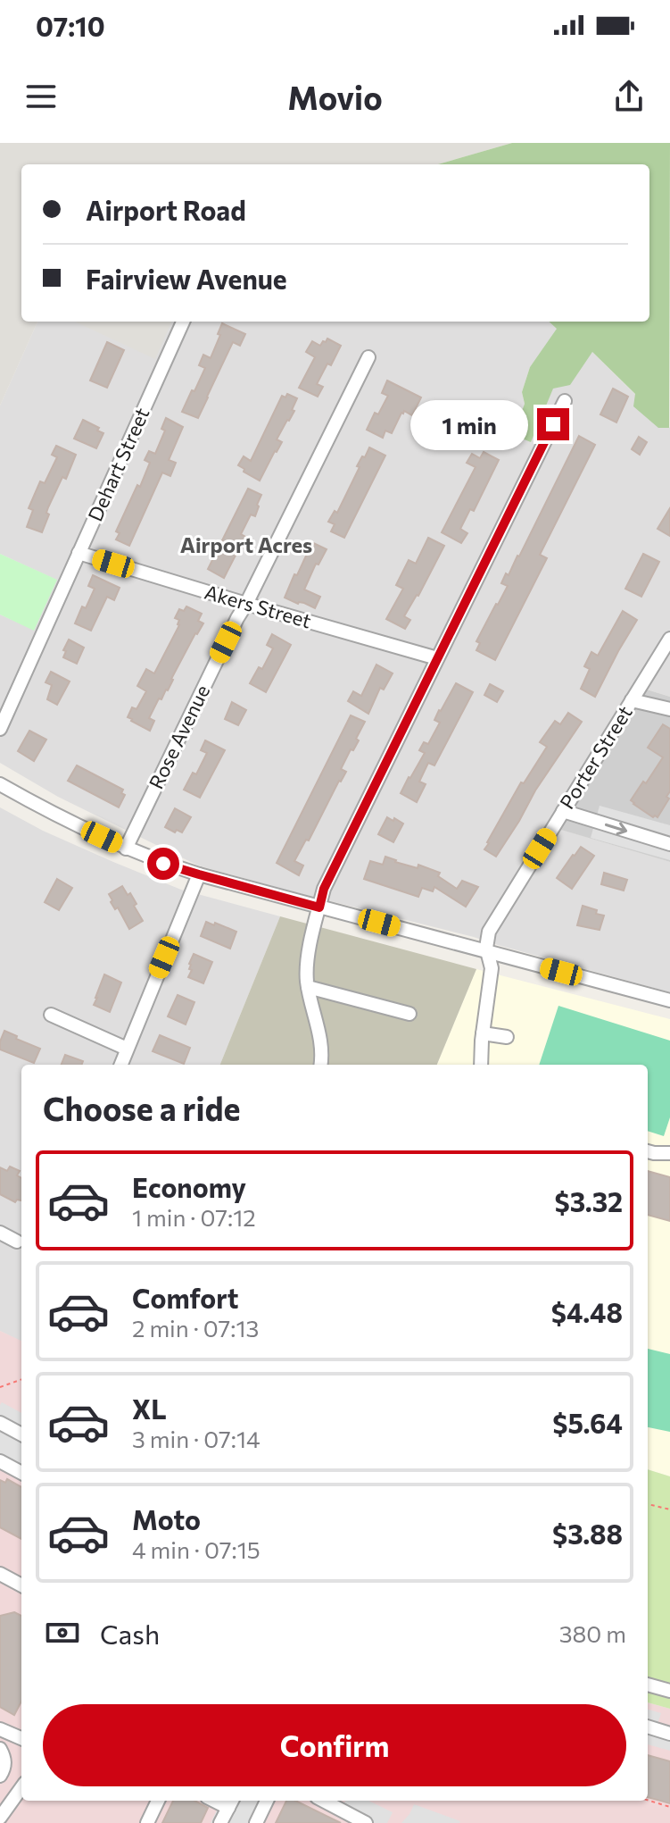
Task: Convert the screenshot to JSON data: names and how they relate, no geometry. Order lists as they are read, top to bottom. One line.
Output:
{"streets":{"street":["Dehart Street","Akers Street","Rose Avenue","Porter Street"]},"crossings":[["Dehart Street","Akers Street"],["Akers Street","Rose Avenue"]],"districts":["Airport Acres"],"page":{"status":"07:10","header":"Movio","banner":["Airport Road","Fairview Avenue"],"bubble":"1 min","heading":"Choose a ride","list":[{"name":"Economy","note":"1 min · 07:12","value":"$3.32"},{"name":"Comfort","note":"2 min · 07:13","value":"$4.48"},{"name":"XL","note":"3 min · 07:14","value":"$5.64"},{"name":"Moto","note":"4 min · 07:15","value":"$3.88"}],"pay":["Cash","380 m"],"buttons":"Confirm"}}
